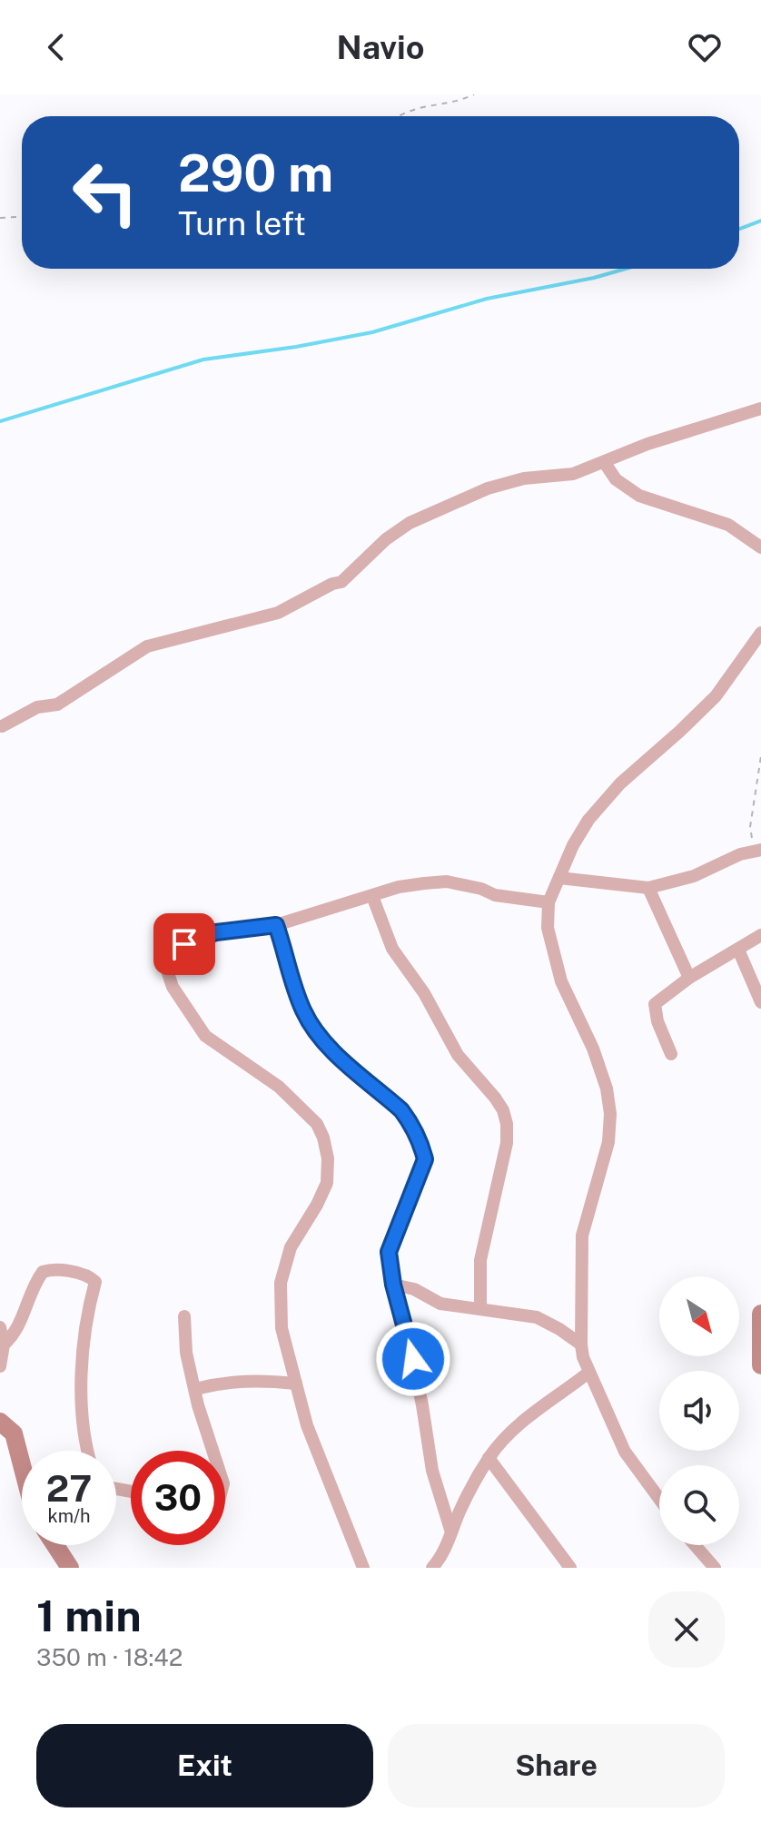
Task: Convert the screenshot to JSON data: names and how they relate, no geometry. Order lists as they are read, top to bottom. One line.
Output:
{"north":"bottom right","page":{"header":"Navio","turn":["290 m","Turn left"],"speed":"27 km/h","limit":"30","heading":["1 min","350 m · 18:42"],"buttons":["Exit","Share"]}}
